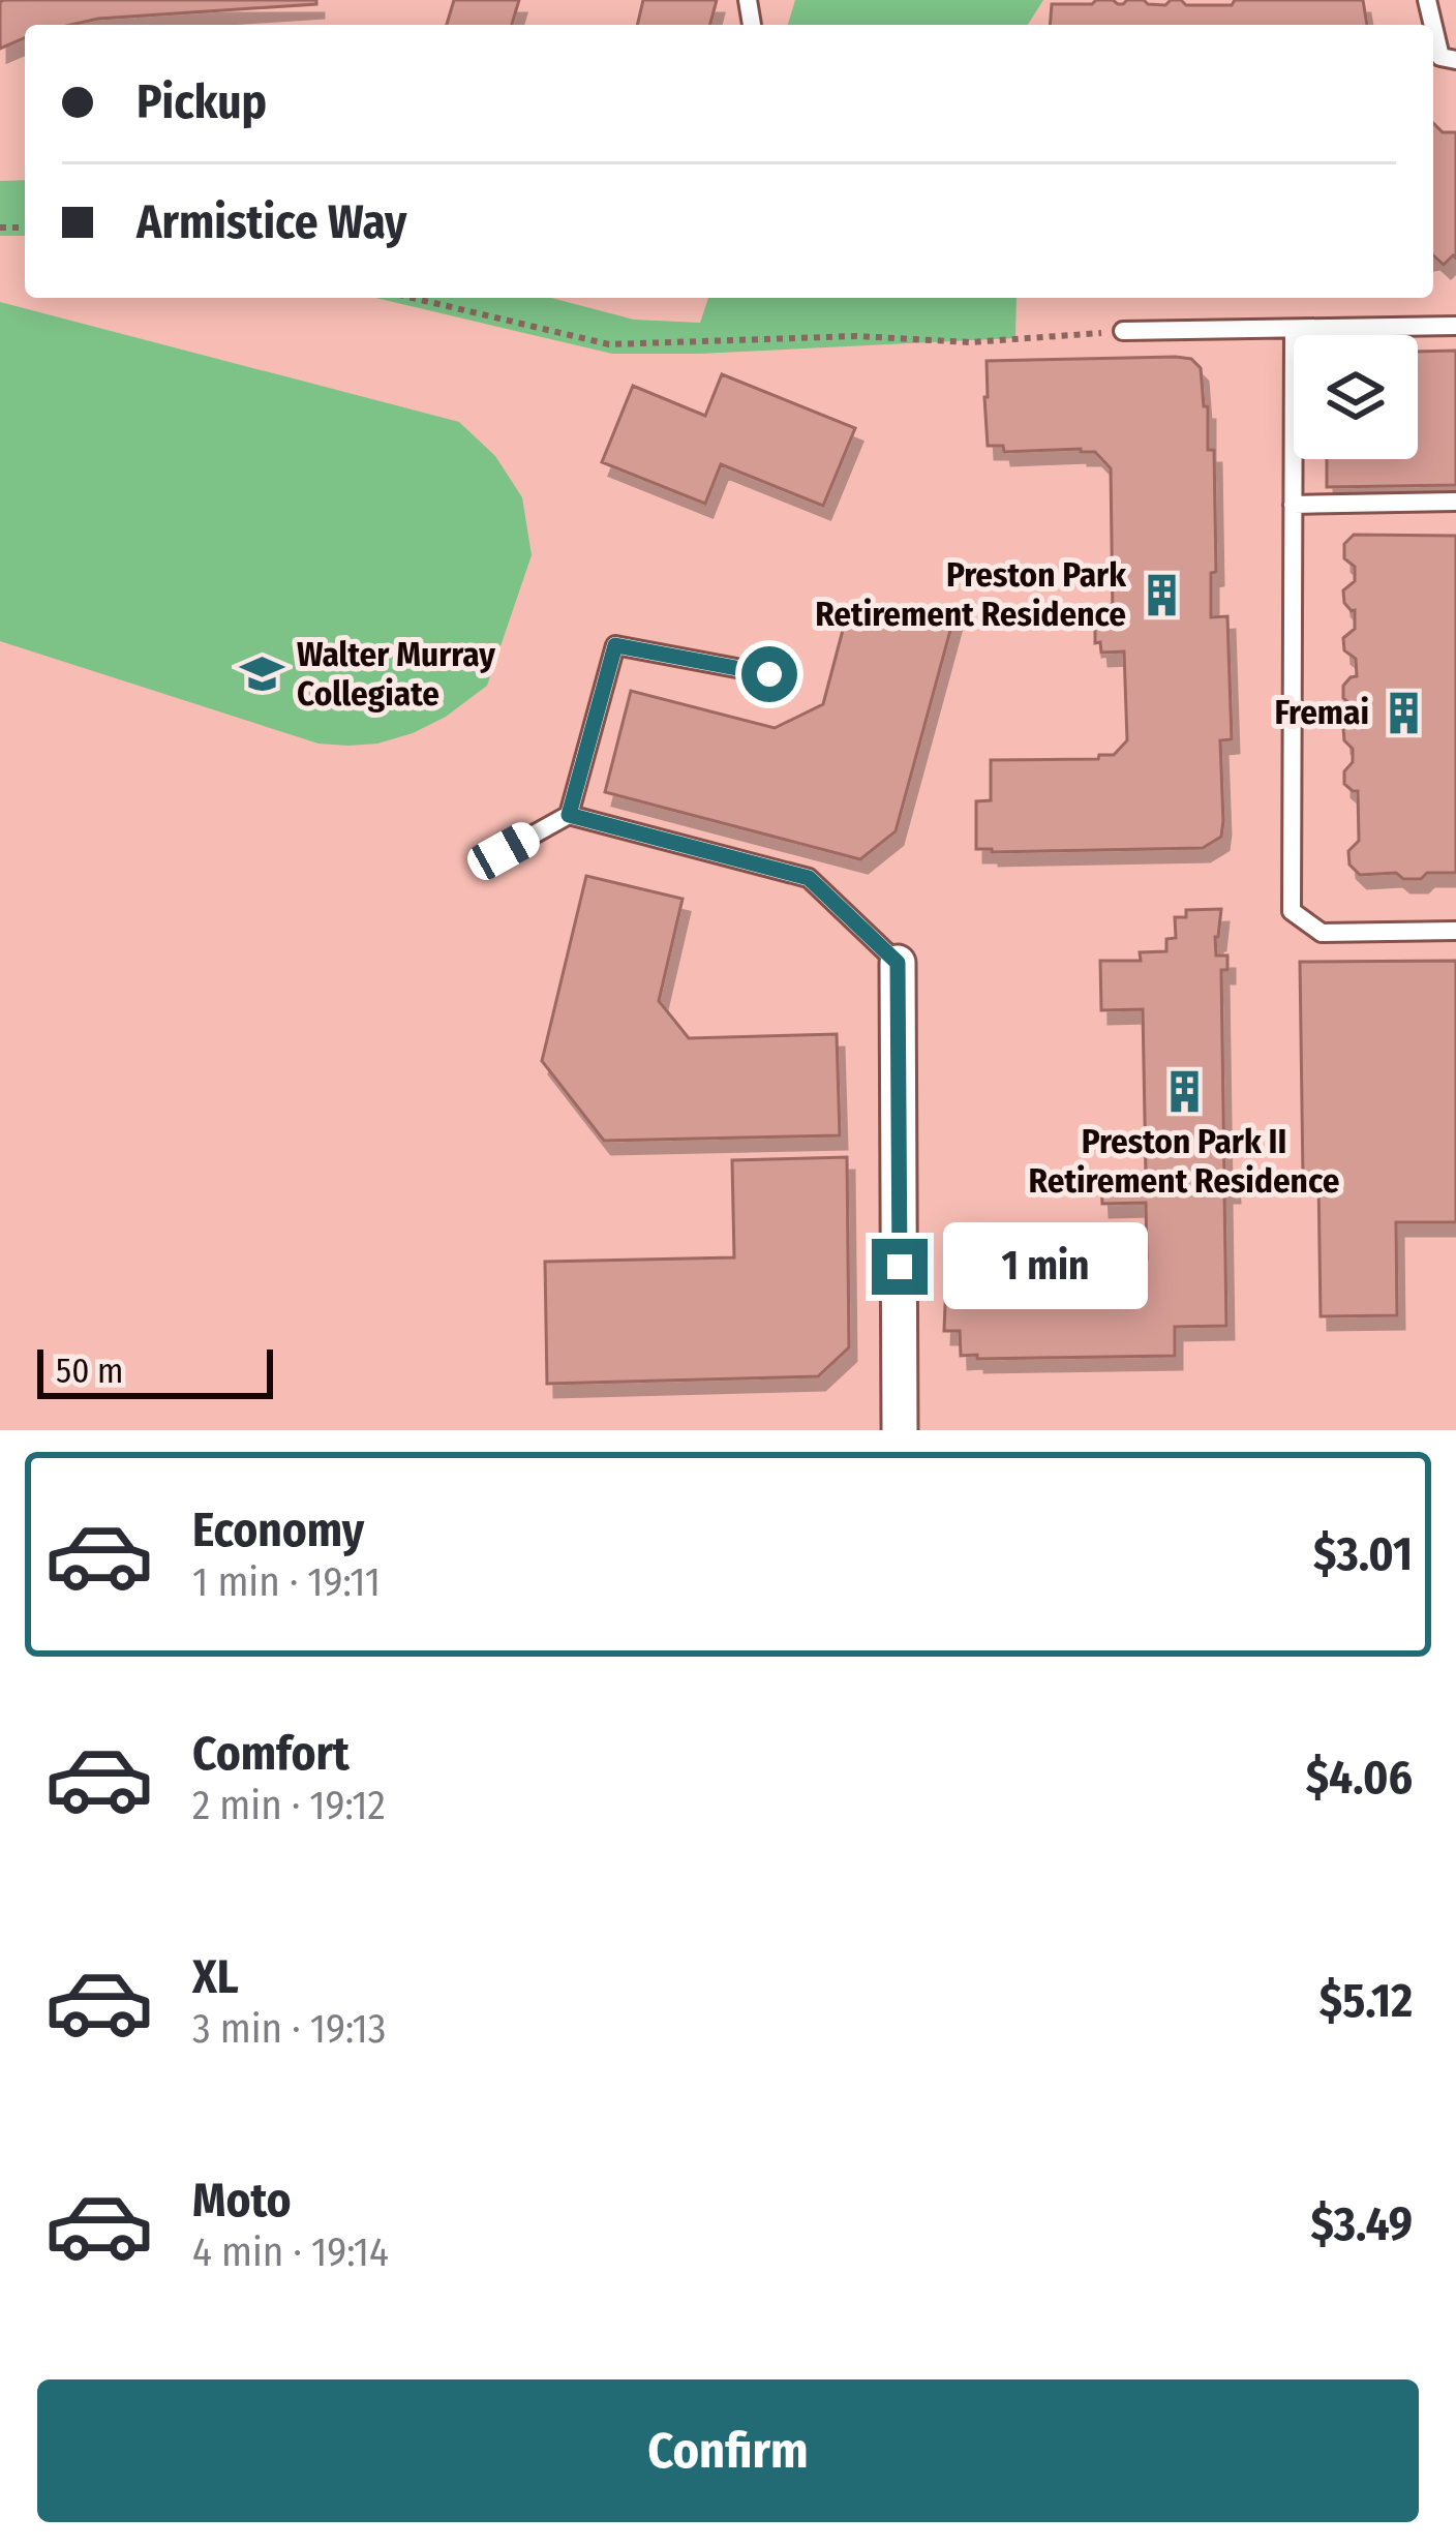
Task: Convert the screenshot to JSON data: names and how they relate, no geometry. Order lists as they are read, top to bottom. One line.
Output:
{"places":{"building":["Preston Park Retirement Residence","Fremai","Preston Park II Retirement Residence"],"school or university":["Walter Murray Collegiate"]},"scale_bar":"50 m","page":{"banner":["Pickup","Armistice Way"],"bubble":"1 min","scale":"50 m","list":[{"name":"Economy","note":"1 min · 19:11","value":"$3.01"},{"name":"Comfort","note":"2 min · 19:12","value":"$4.06"},{"name":"XL","note":"3 min · 19:13","value":"$5.12"},{"name":"Moto","note":"4 min · 19:14","value":"$3.49"}],"buttons":"Confirm"}}
